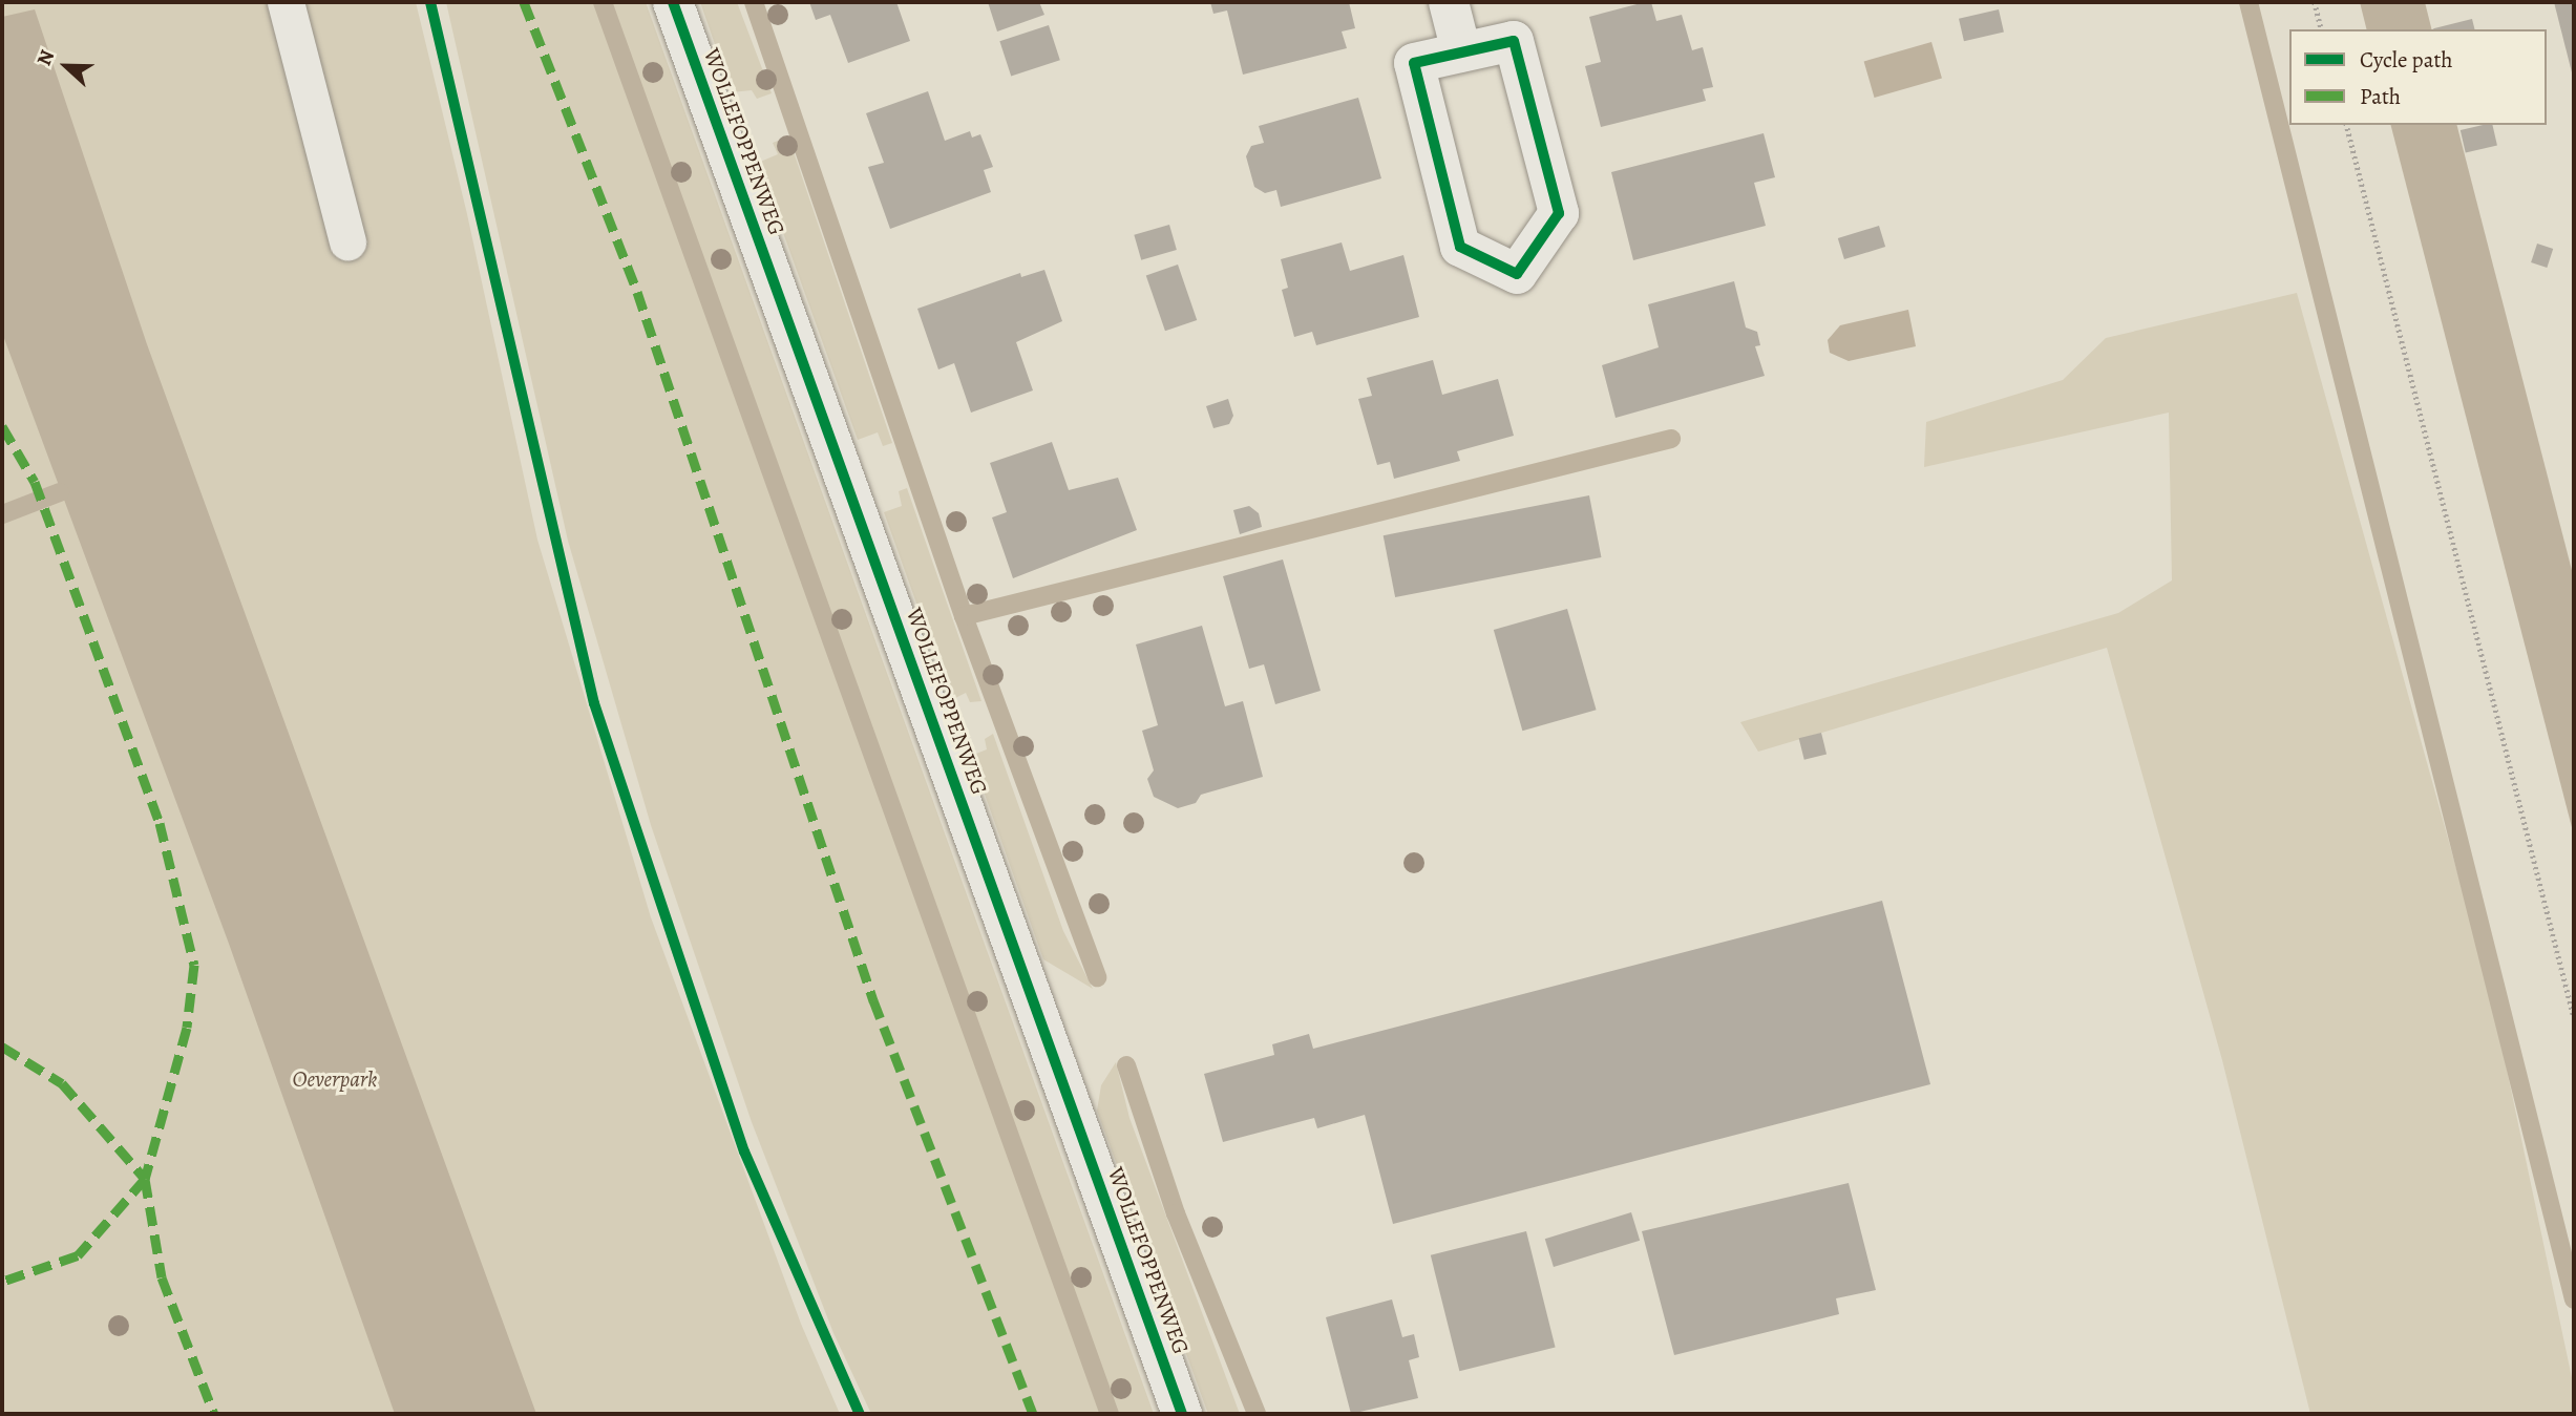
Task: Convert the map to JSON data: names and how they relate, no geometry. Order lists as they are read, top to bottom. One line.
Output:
{"streets":{"street":["WOLLEFOPPENWEG"]},"parks":["Oeverpark"],"legend":["Cycle path","Path"],"north":"left"}
